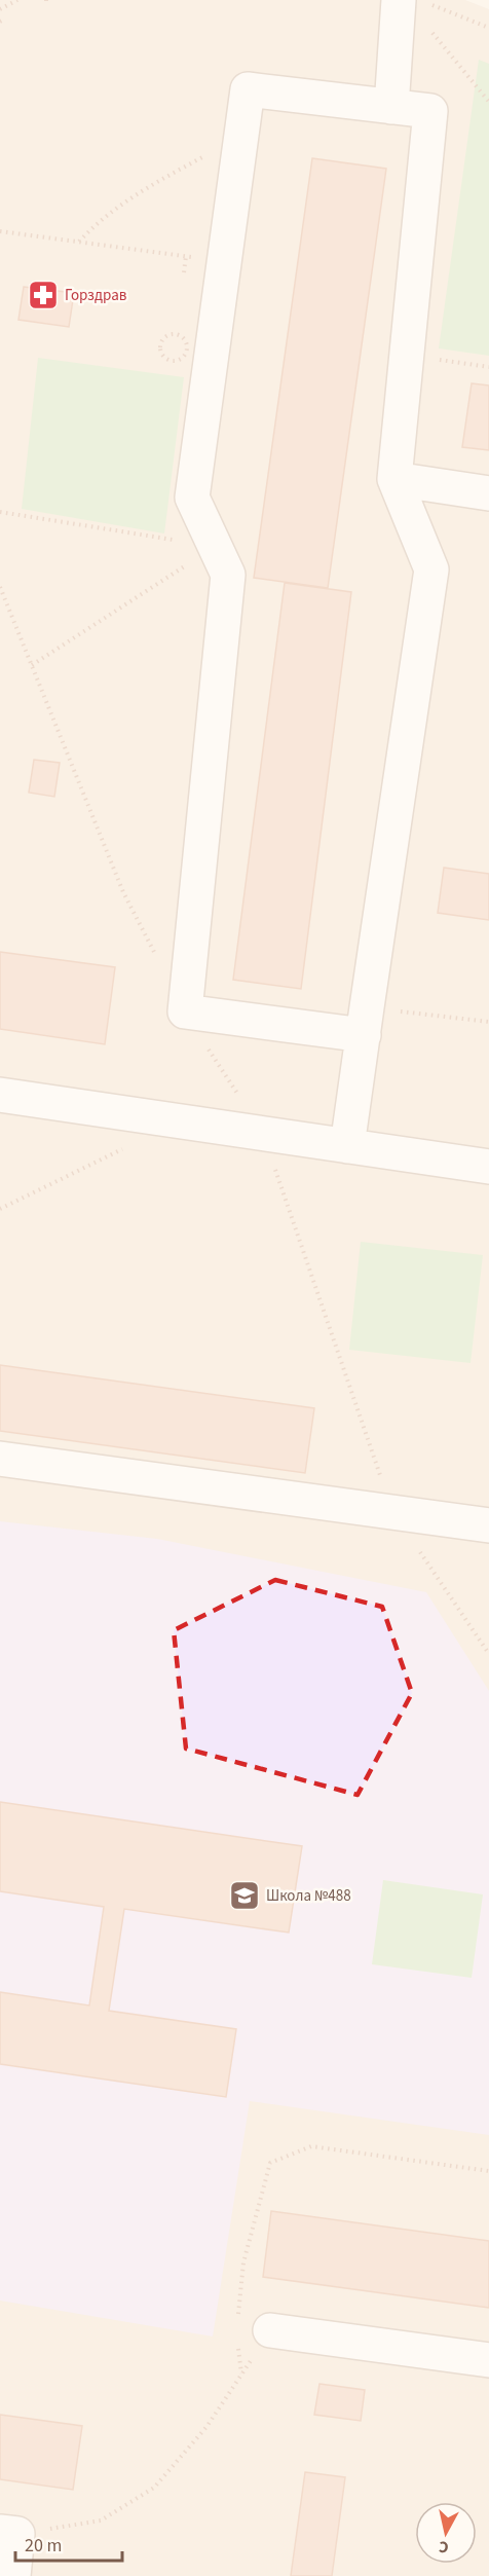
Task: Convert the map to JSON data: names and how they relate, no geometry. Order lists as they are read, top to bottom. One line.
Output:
{"places":{"pharmacy":["Горздрав"],"school or university":["Школа №488"]},"scale_bar":"20 m","north":"bottom"}
